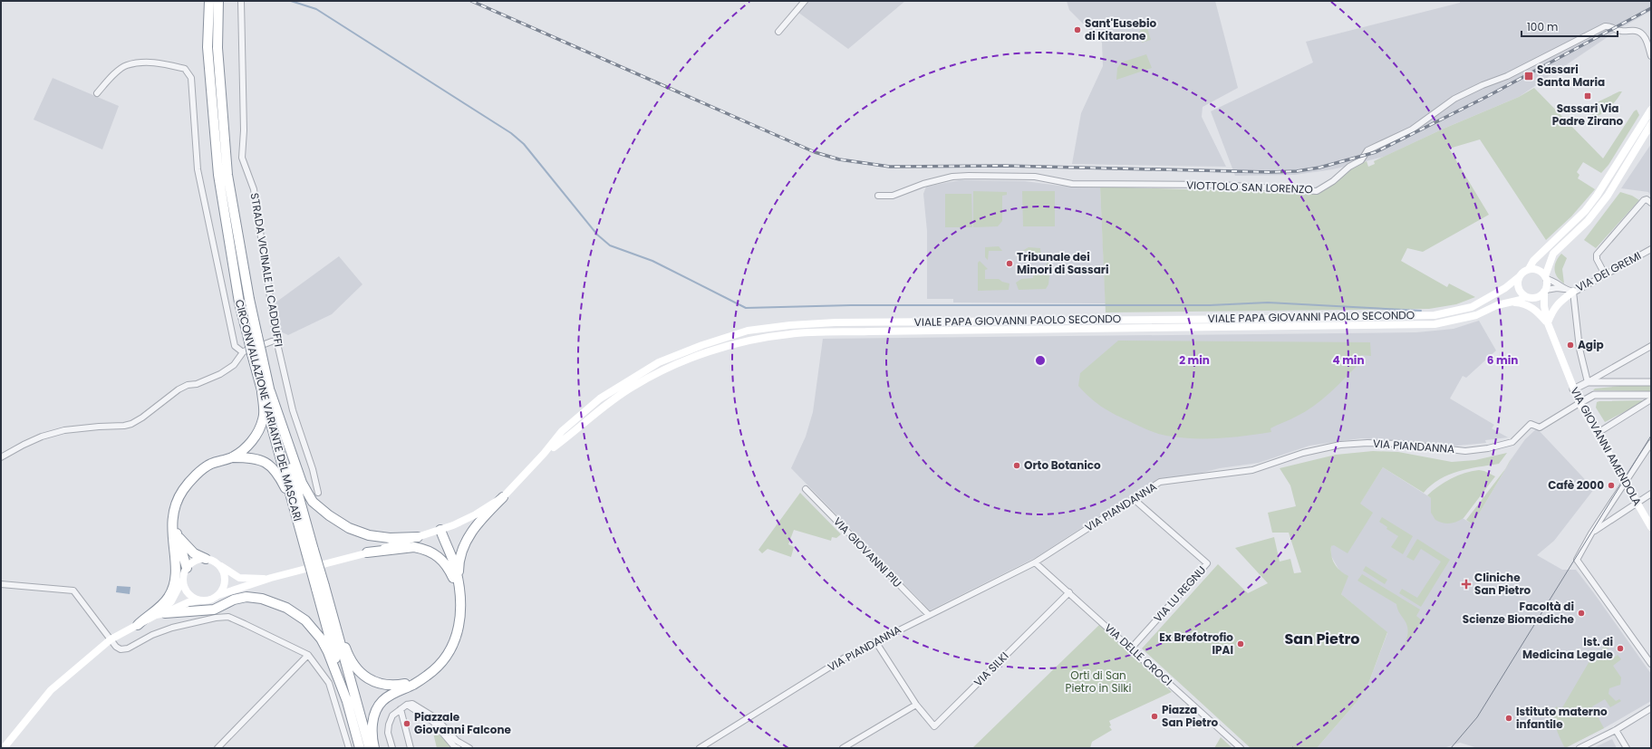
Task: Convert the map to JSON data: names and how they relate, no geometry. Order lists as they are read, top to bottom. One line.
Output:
{"streets":{"highway":["CIRCONVALLAZIONE VARIANTE DEL MASCARI"],"main road":["VIALE PAPA GIOVANNI PAOLO SECONDO","VIA GIOVANNI AMENDOLA"],"street":["VIOTTOLO SAN LORENZO","STRADA VICINALE LI CADDUFFI","VIA DEI GREMI","VIA PIANDANNA","VIA GIOVANNI PIU","VIA LU REGNU","VIA DELLE CROCI","VIA SILKI"]},"crossings":[["VIA DEI GREMI","VIALE PAPA GIOVANNI PAOLO SECONDO"],["VIA DEI GREMI","VIA GIOVANNI AMENDOLA"],["VIALE PAPA GIOVANNI PAOLO SECONDO","VIA GIOVANNI AMENDOLA"],["VIA PIANDANNA","VIA GIOVANNI AMENDOLA"],["VIA PIANDANNA","VIA GIOVANNI PIU"],["VIA PIANDANNA","VIA LU REGNU"],["VIA PIANDANNA","VIA DELLE CROCI"],["VIA PIANDANNA","VIA SILKI"],["VIA LU REGNU","VIA DELLE CROCI"],["VIA DELLE CROCI","VIA SILKI"]],"districts":["San Pietro"],"parks":["Orti di San Pietro in Silki"],"places":{"other":["Sant'Eusebio di Kitarone","Tribunale dei Minori di Sassari","Agip","Orto Botanico","Cafè 2000","Facoltà di Scienze Biomediche","Ex Brefotrofio IPAI","Ist. di Medicina Legale","Piazza San Pietro","Istituto materno infantile","Piazzale Giovanni Falcone"],"transit":["Sassari Santa Maria","Sassari Via Padre Zirano"],"health":["Cliniche San Pietro"]},"scale_bar":"100 m","rings":["2 min","4 min","6 min"]}
